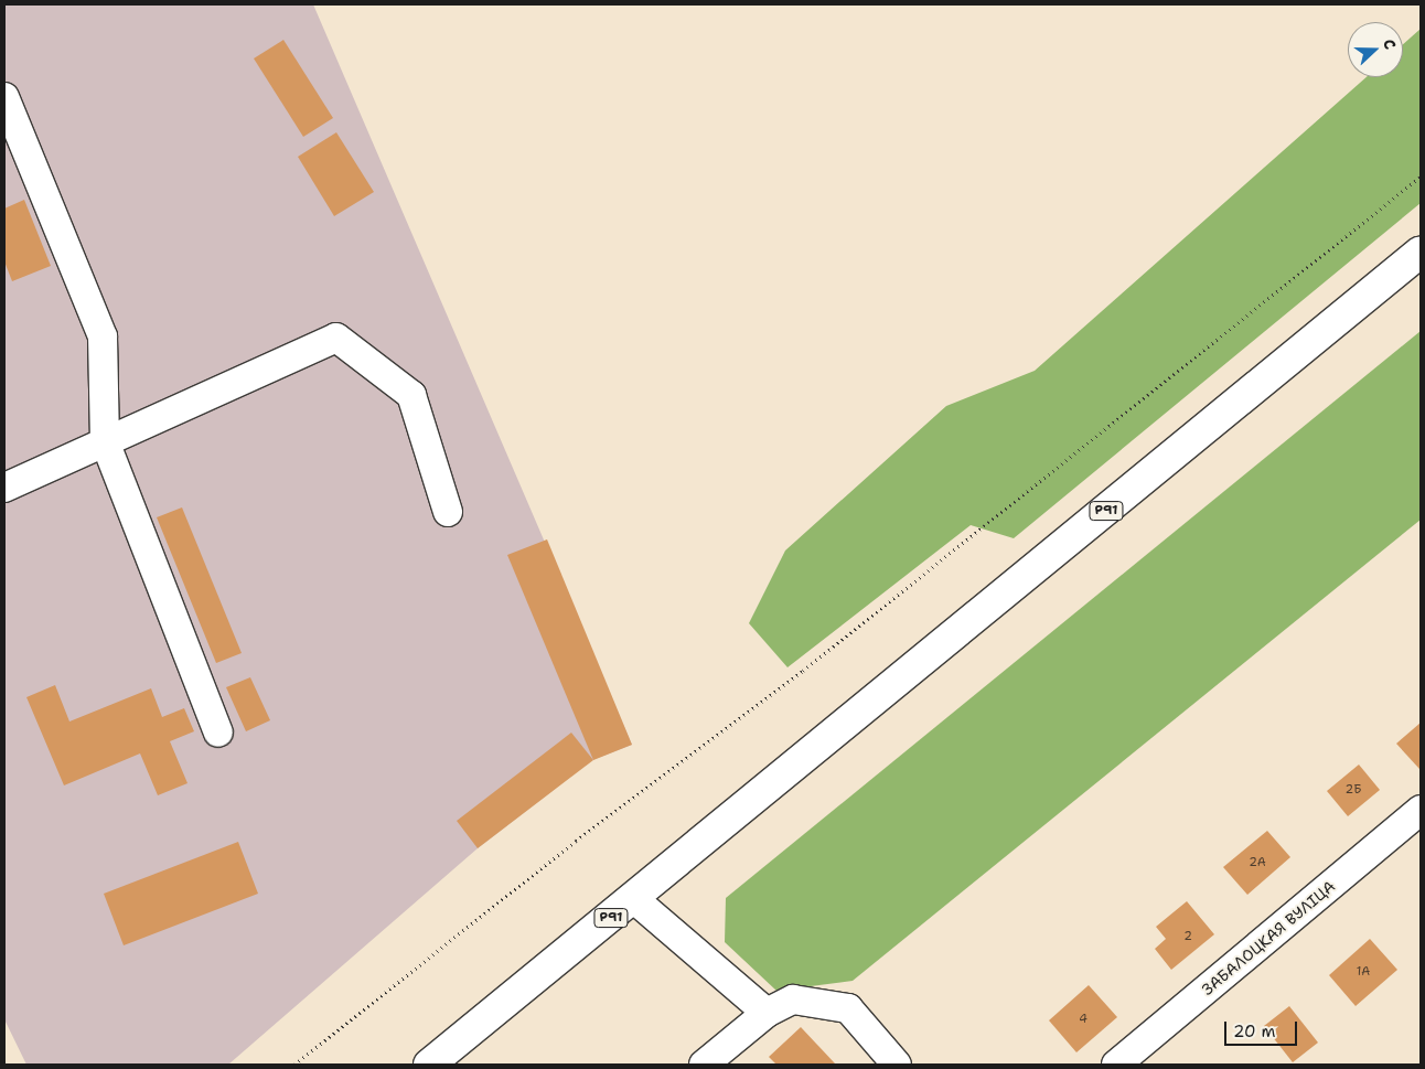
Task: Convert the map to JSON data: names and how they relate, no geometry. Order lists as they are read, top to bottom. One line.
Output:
{"streets":{"main road":["Р91"],"street":["ЗАБАЛОЦКАЯ ВУЛІЦА"]},"house_numbers":["2Б","2А","2","1А","4"],"scale_bar":"20 m","north":"right"}
